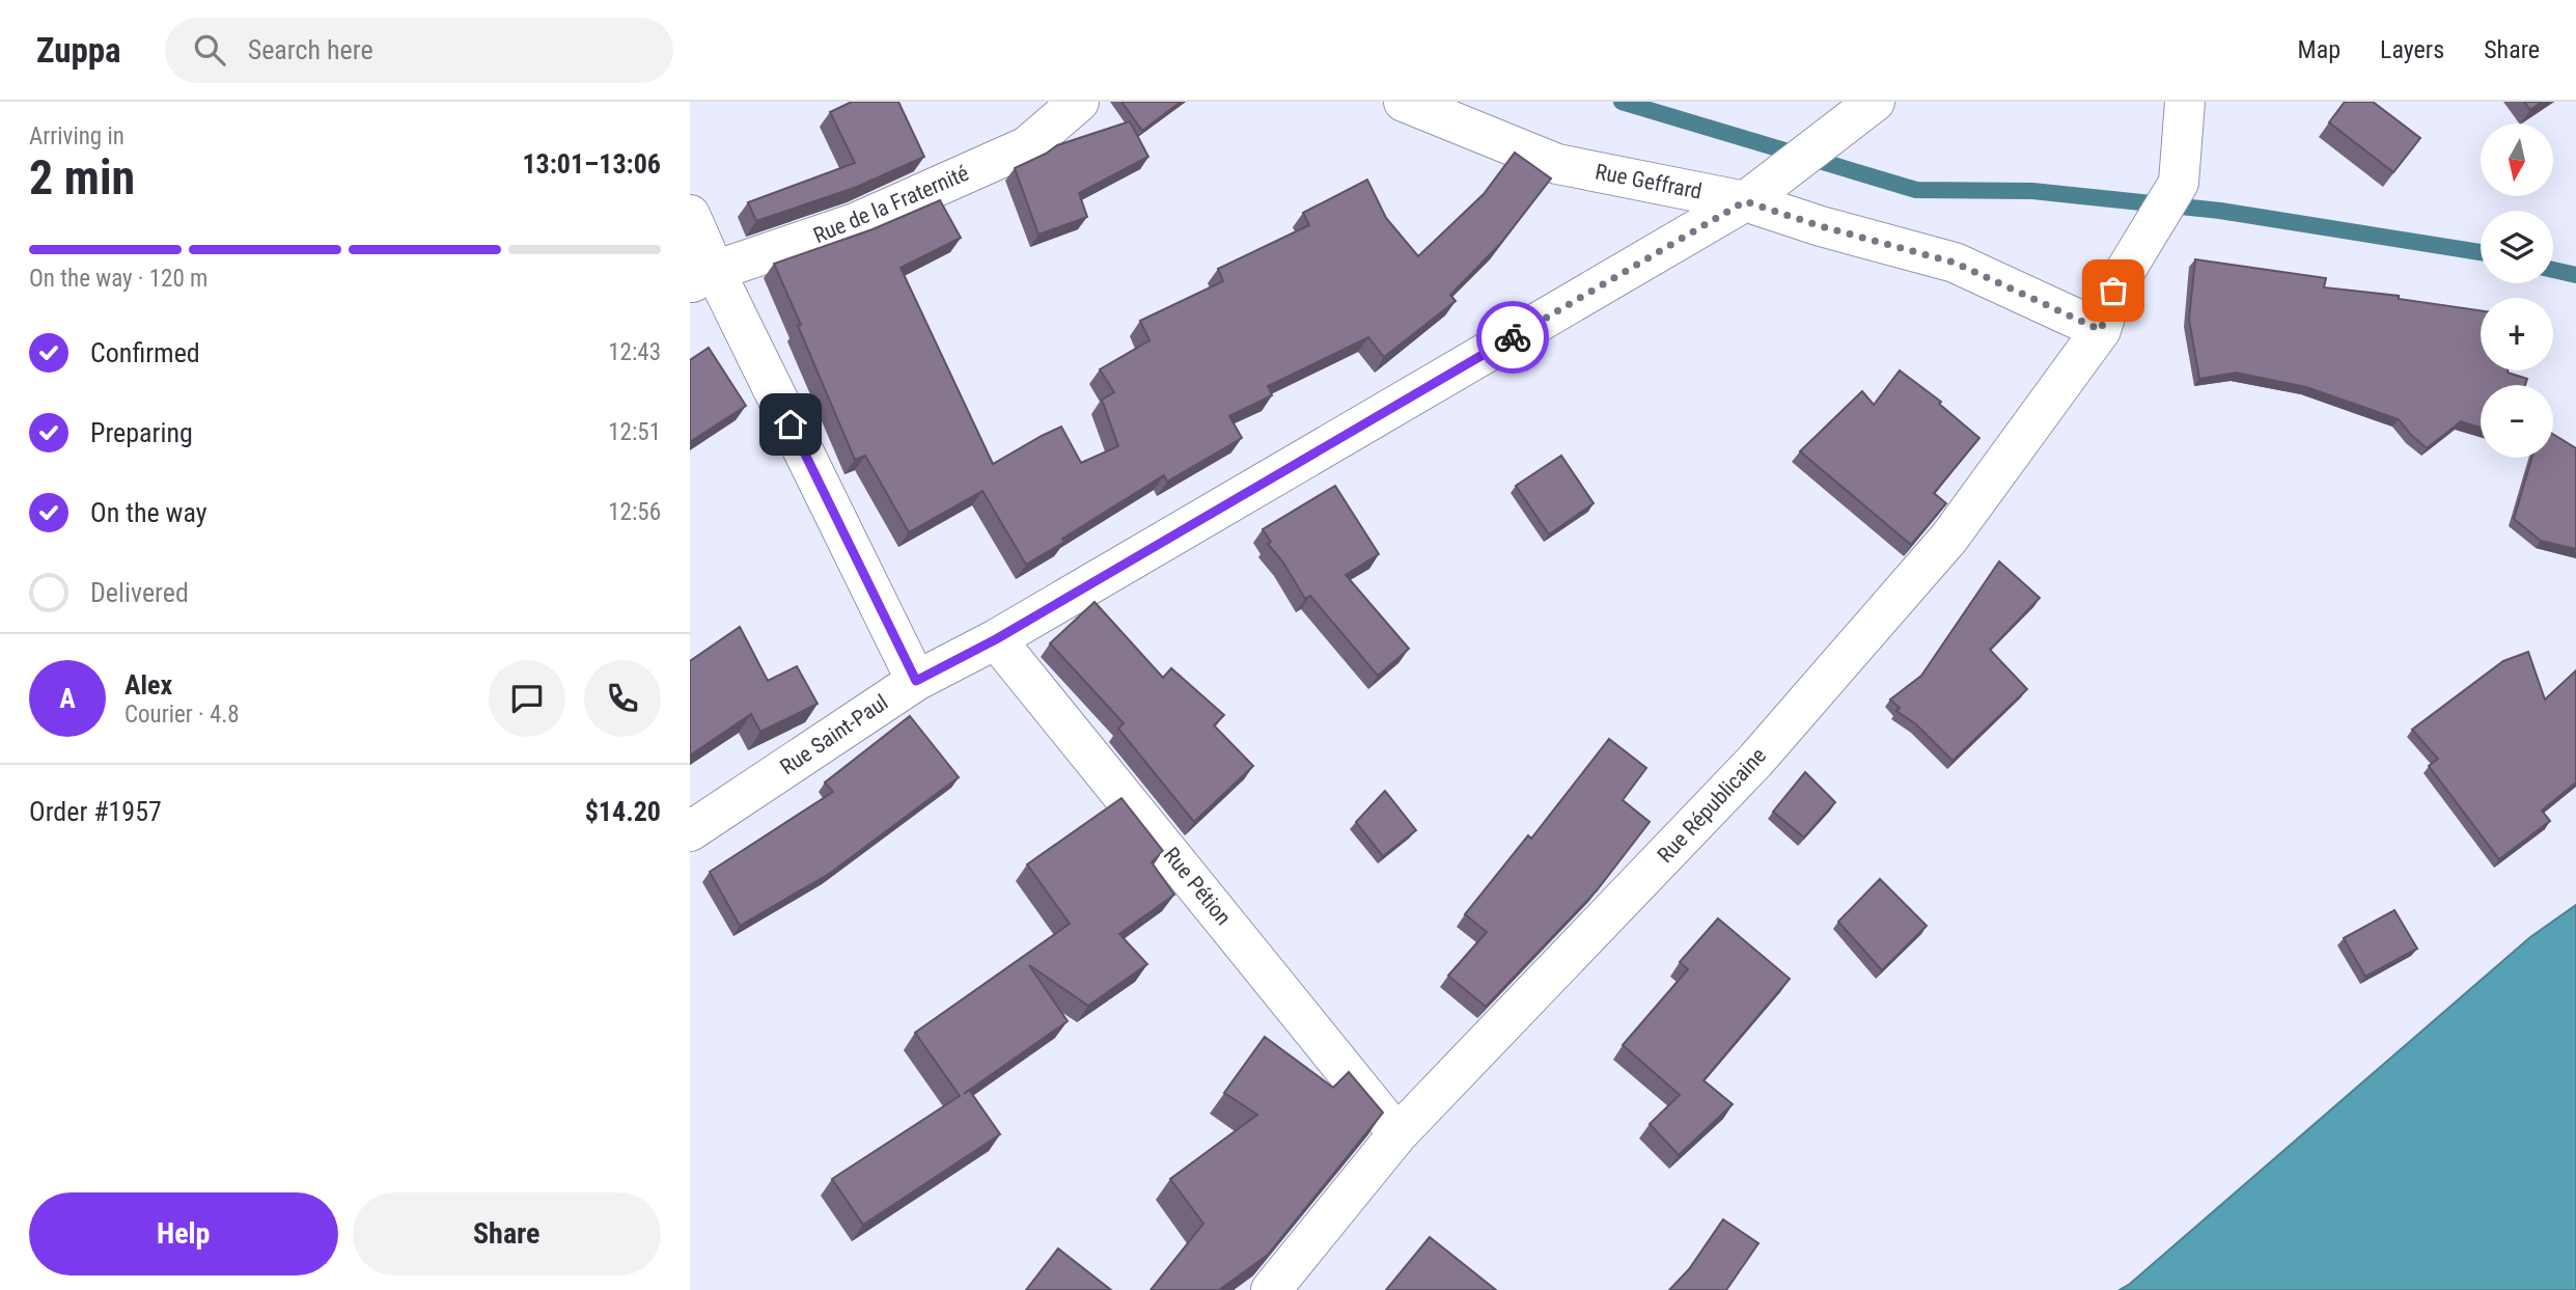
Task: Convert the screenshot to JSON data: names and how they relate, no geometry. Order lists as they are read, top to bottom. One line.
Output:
{"streets":{"street":["Rue Geffrard","Rue de la Fraternité","Rue Saint-Paul","Rue Républicaine","Rue Pétion"]},"crossings":[["Rue Geffrard","Rue Saint-Paul"],["Rue Geffrard","Rue Républicaine"],["Rue Saint-Paul","Rue Pétion"],["Rue Républicaine","Rue Pétion"]],"north":"bottom","page":{"header":"Zuppa","search":"Search here","nav":["Map","Layers","Share"],"heading":["2 min","Arriving in","13:01–13:06"],"panel":["Alex","Courier · 4.8","Order #1957","$14.20"],"map_buttons":["+","−"],"bar":"On the way · 120 m","list":[["Confirmed","12:43"],["Preparing","12:51"],["On the way","12:56"],"Delivered"],"round":"A","buttons":["Help","Share"]}}
